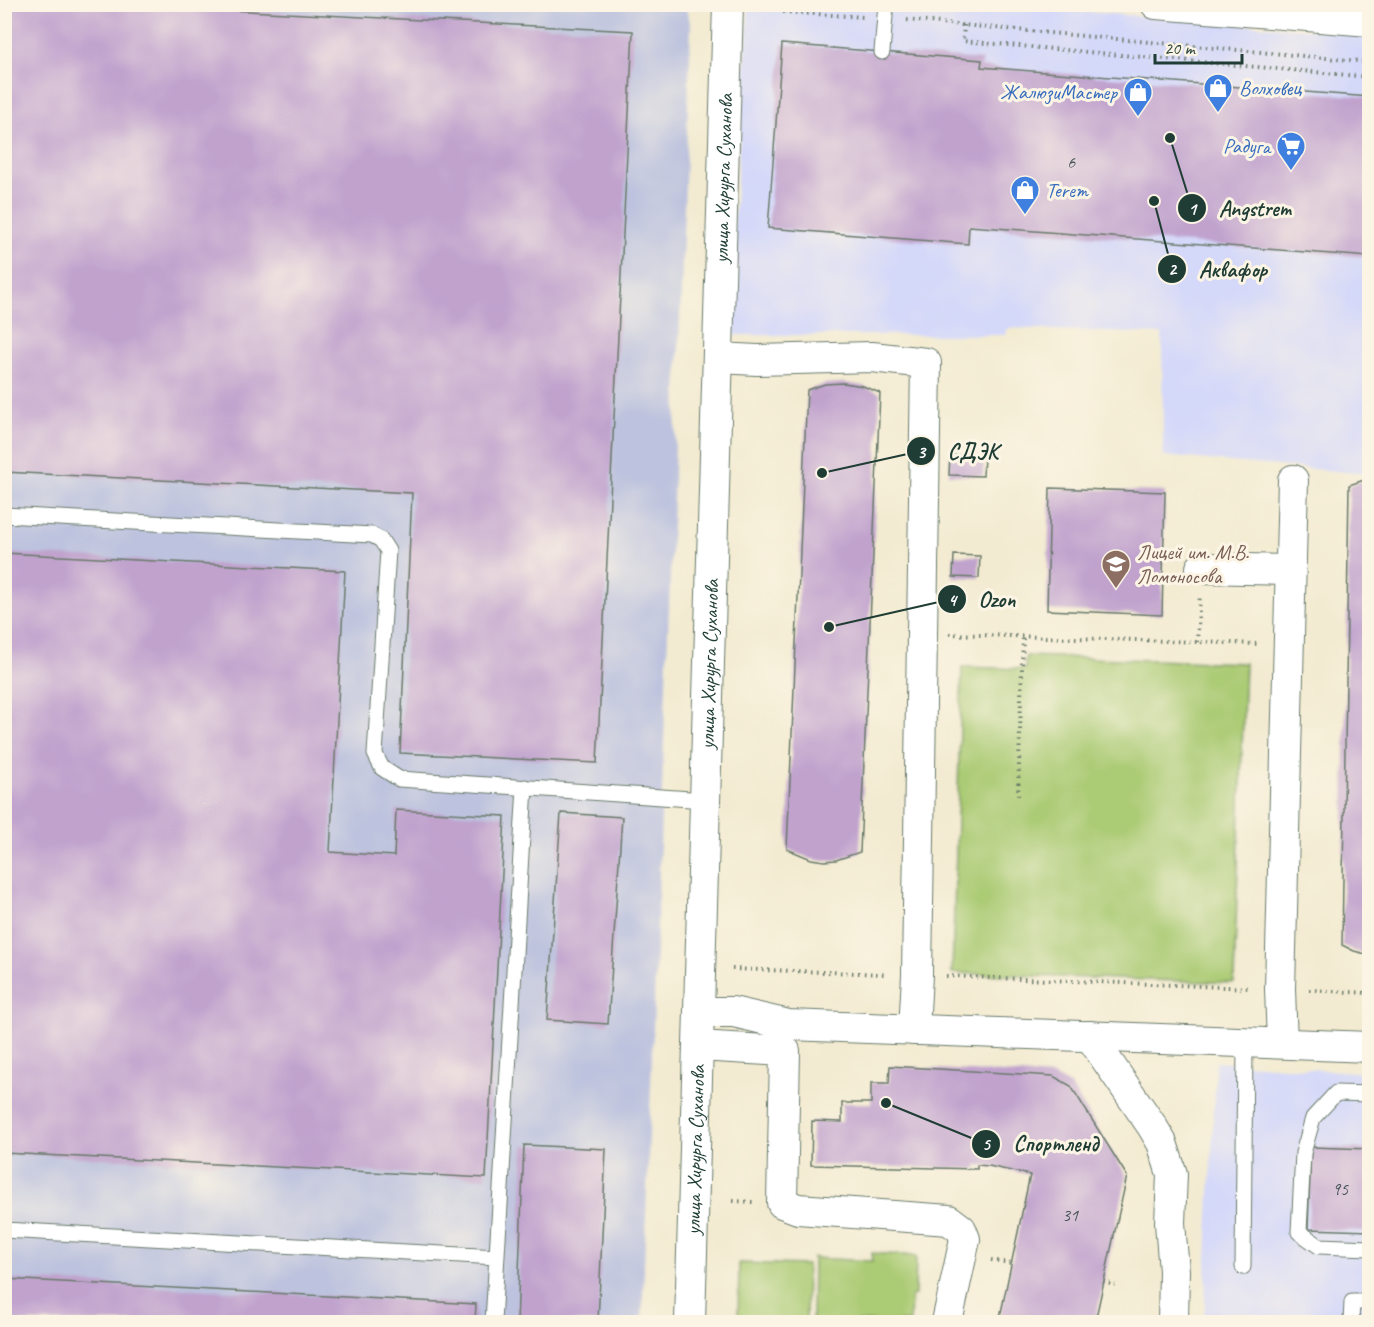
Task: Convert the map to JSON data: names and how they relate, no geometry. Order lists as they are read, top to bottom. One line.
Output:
{"streets":{"street":["улица Хирурга Суханова"]},"places":{"shop":["Волховец","ЖалюзиМастер","Terem"],"other":["Angstrem","Аквафор","СДЭК","Ozon","Спортленд"],"supermarket":["Радуга"],"school or university":["Лицей им. М.В. Ломоносова"]},"house_numbers":["6","95","31"],"scale_bar":"20 m"}
